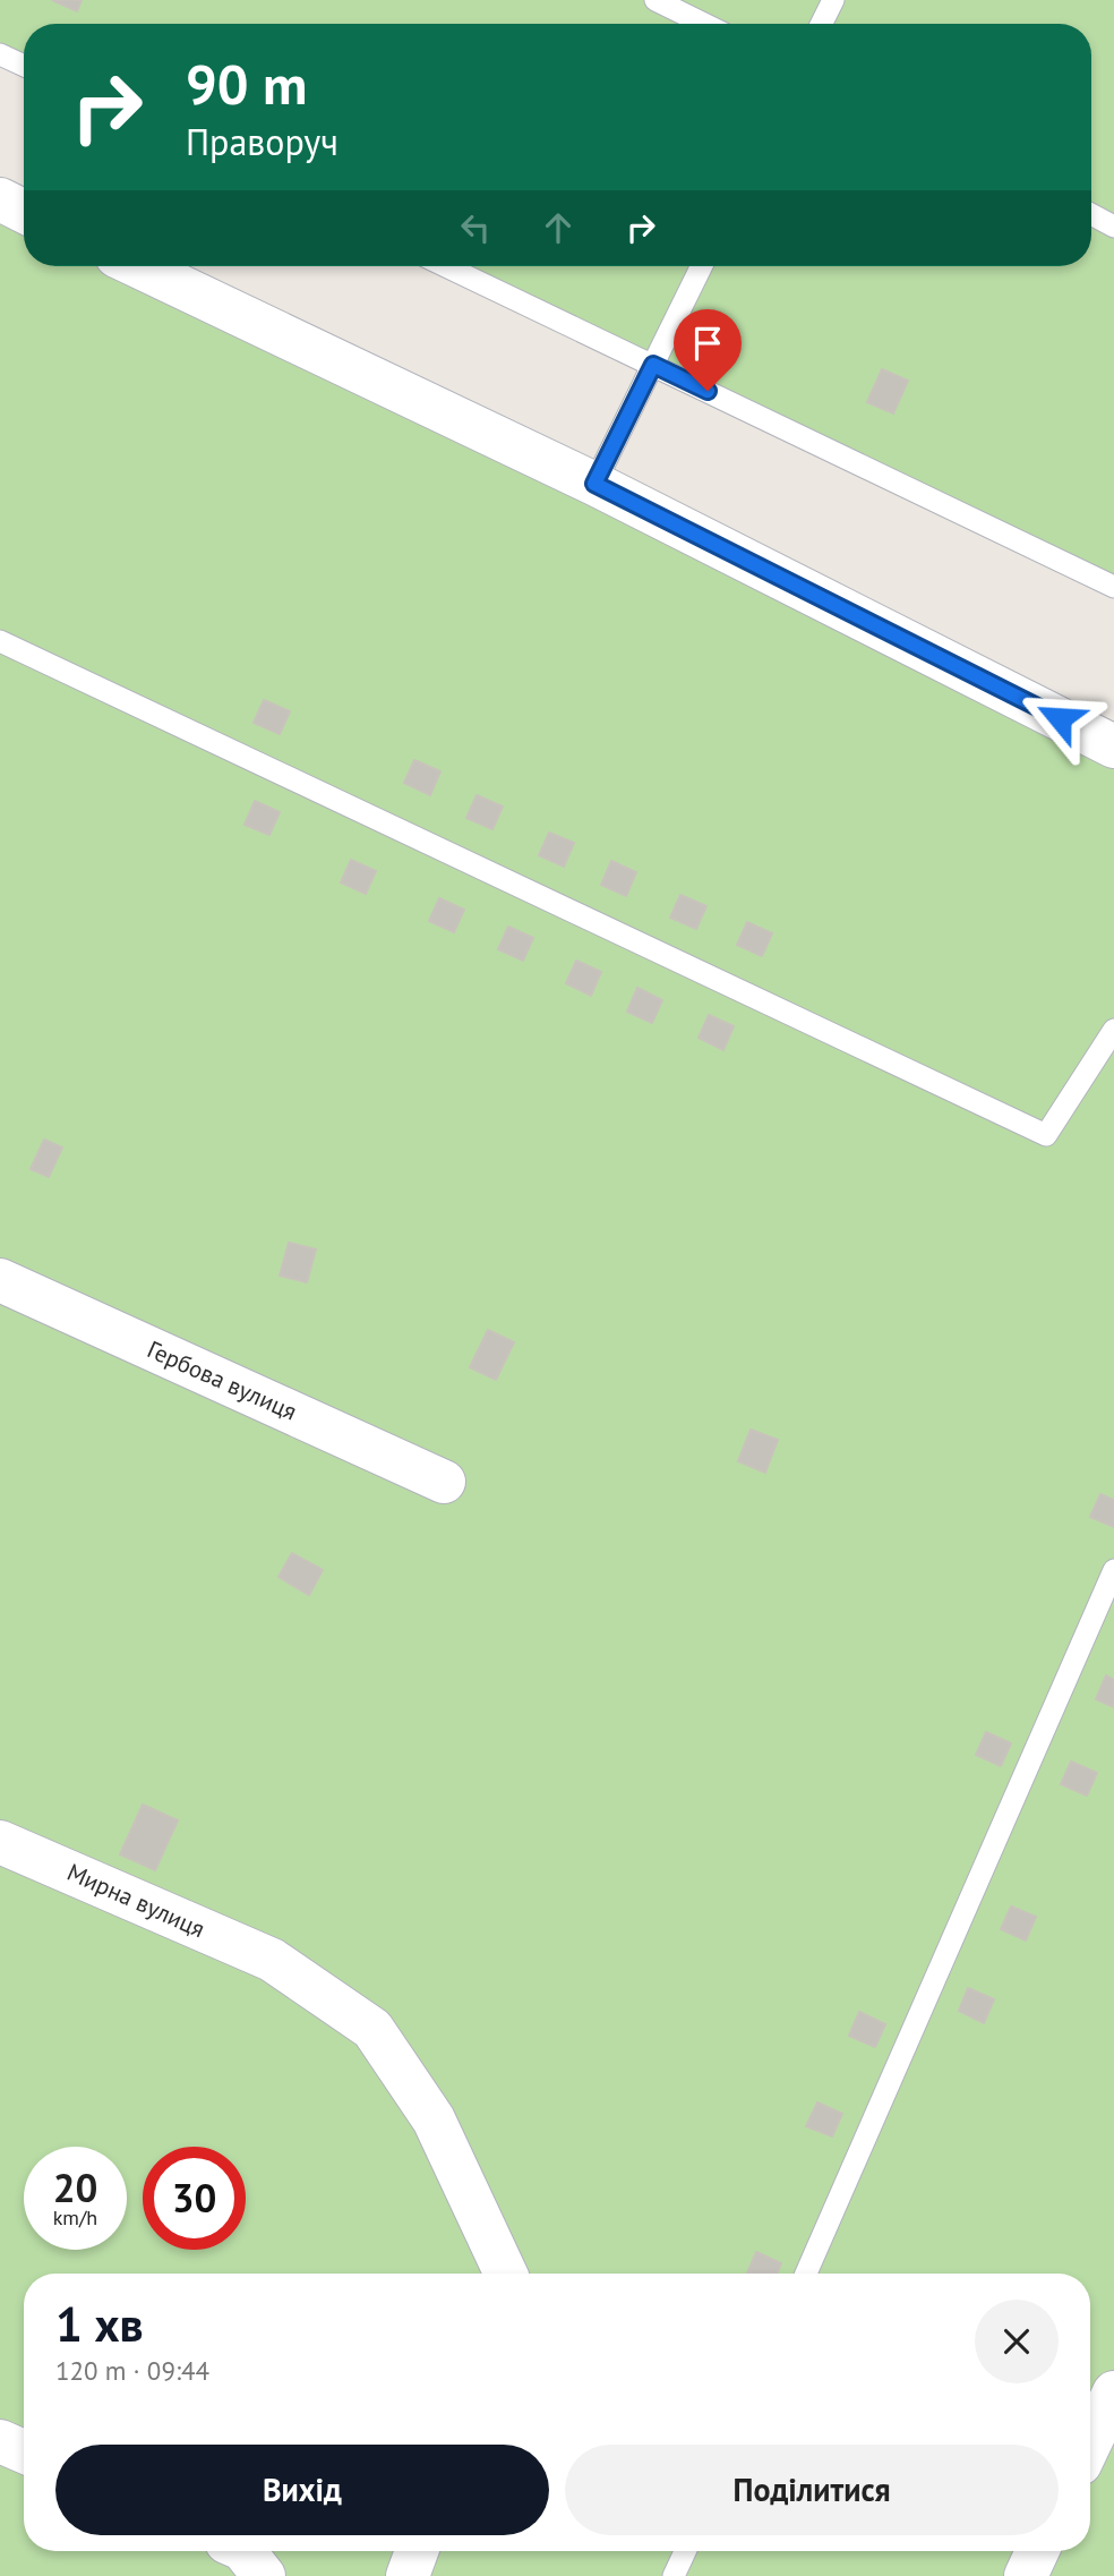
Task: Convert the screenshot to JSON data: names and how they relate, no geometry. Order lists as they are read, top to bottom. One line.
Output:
{"streets":{"street":["Гербова вулиця","Мирна вулиця"]},"page":{"turn":["90 m","Праворуч"],"speed":"20 km/h","limit":"30","heading":["1 хв","120 m · 09:44"],"buttons":["Вихід","Поділитися"]}}
